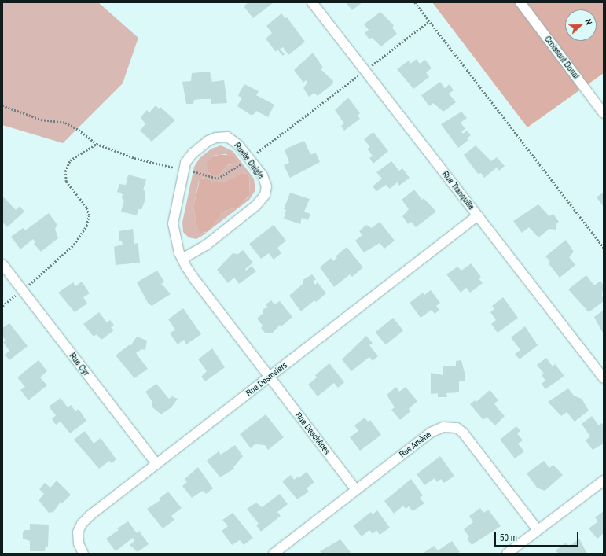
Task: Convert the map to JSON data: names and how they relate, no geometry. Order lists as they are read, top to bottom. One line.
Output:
{"streets":{"street":["Croissant Donat","Ruelle Daigle","Rue Tranquille","Rue Cyr","Rue Desrosiers","Rue Deschênes","Rue Arsène"]},"crossings":[["Ruelle Daigle","Rue Desrosiers"],["Ruelle Daigle","Rue Deschênes"],["Rue Tranquille","Rue Desrosiers"],["Rue Cyr","Rue Desrosiers"],["Rue Desrosiers","Rue Deschênes"],["Rue Deschênes","Rue Arsène"]],"scale_bar":"50 m","north":"right"}
